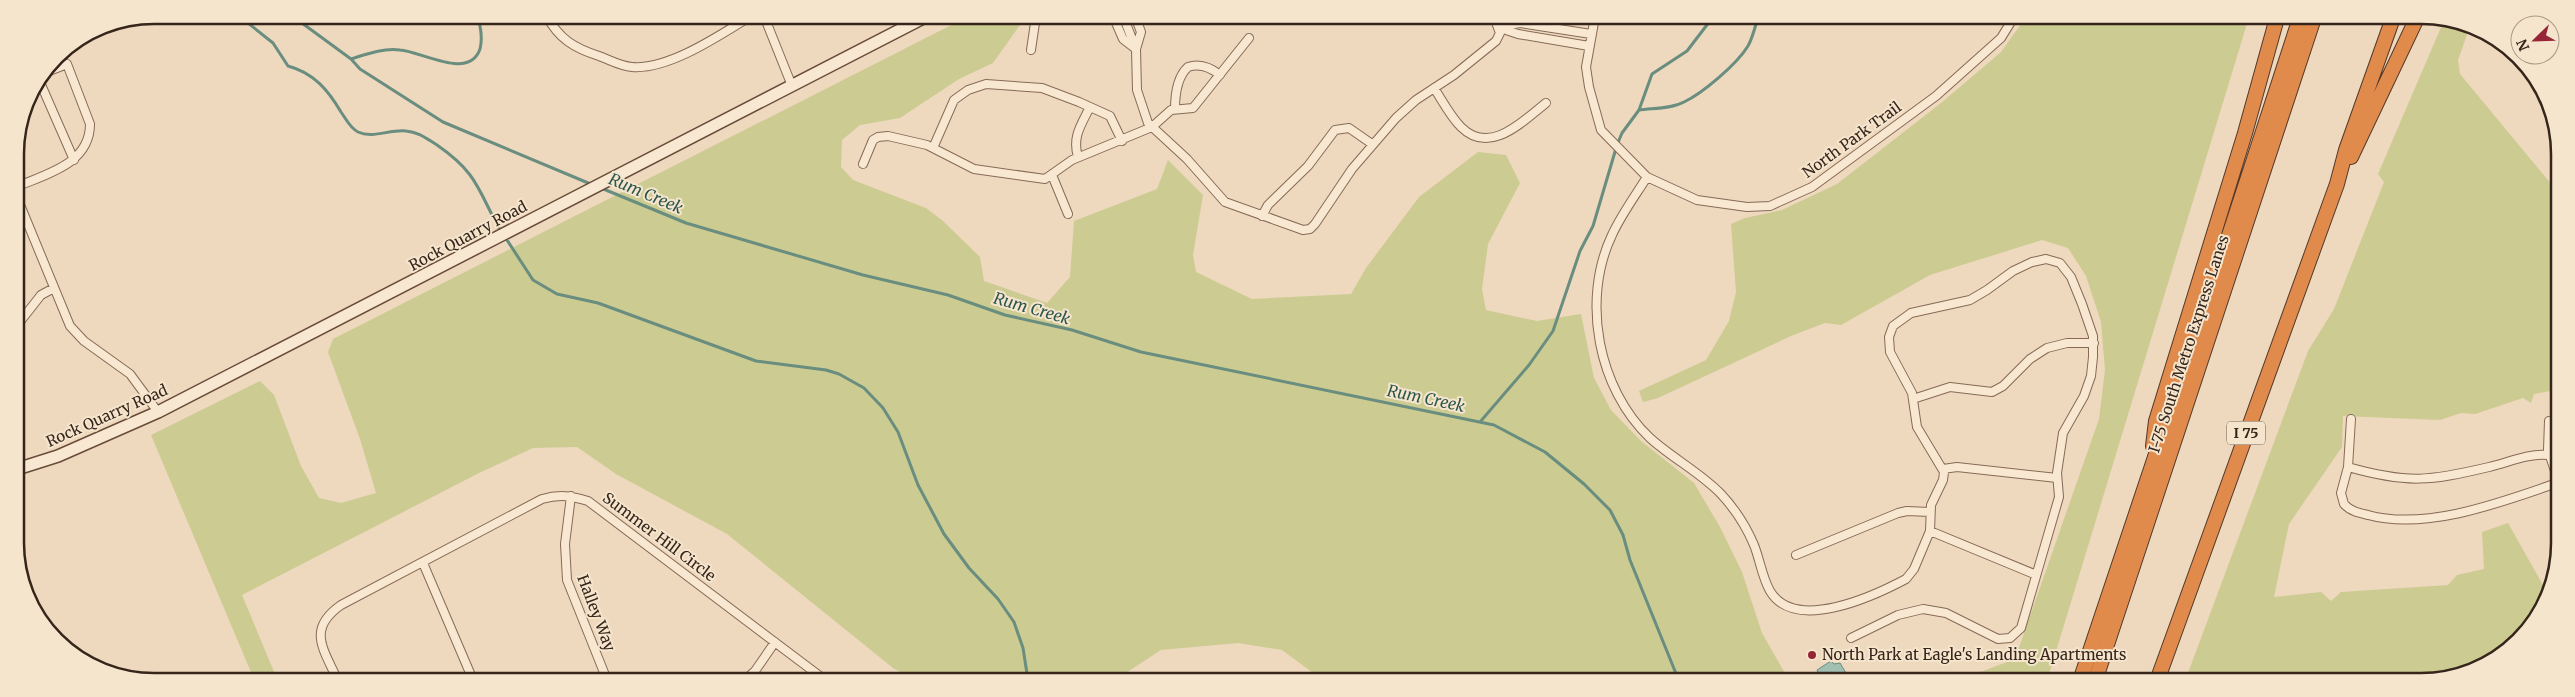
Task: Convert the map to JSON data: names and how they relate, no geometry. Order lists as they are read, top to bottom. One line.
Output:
{"streets":{"highway":["I-75 South Metro Express Lanes","I 75"],"street":["North Park Trail","Rock Quarry Road","Summer Hill Circle","Halley Way"]},"crossings":[["Summer Hill Circle","Halley Way"]],"water":["Rum Creek"],"places":["North Park at Eagle's Landing Apartments"],"north":"bottom left"}
